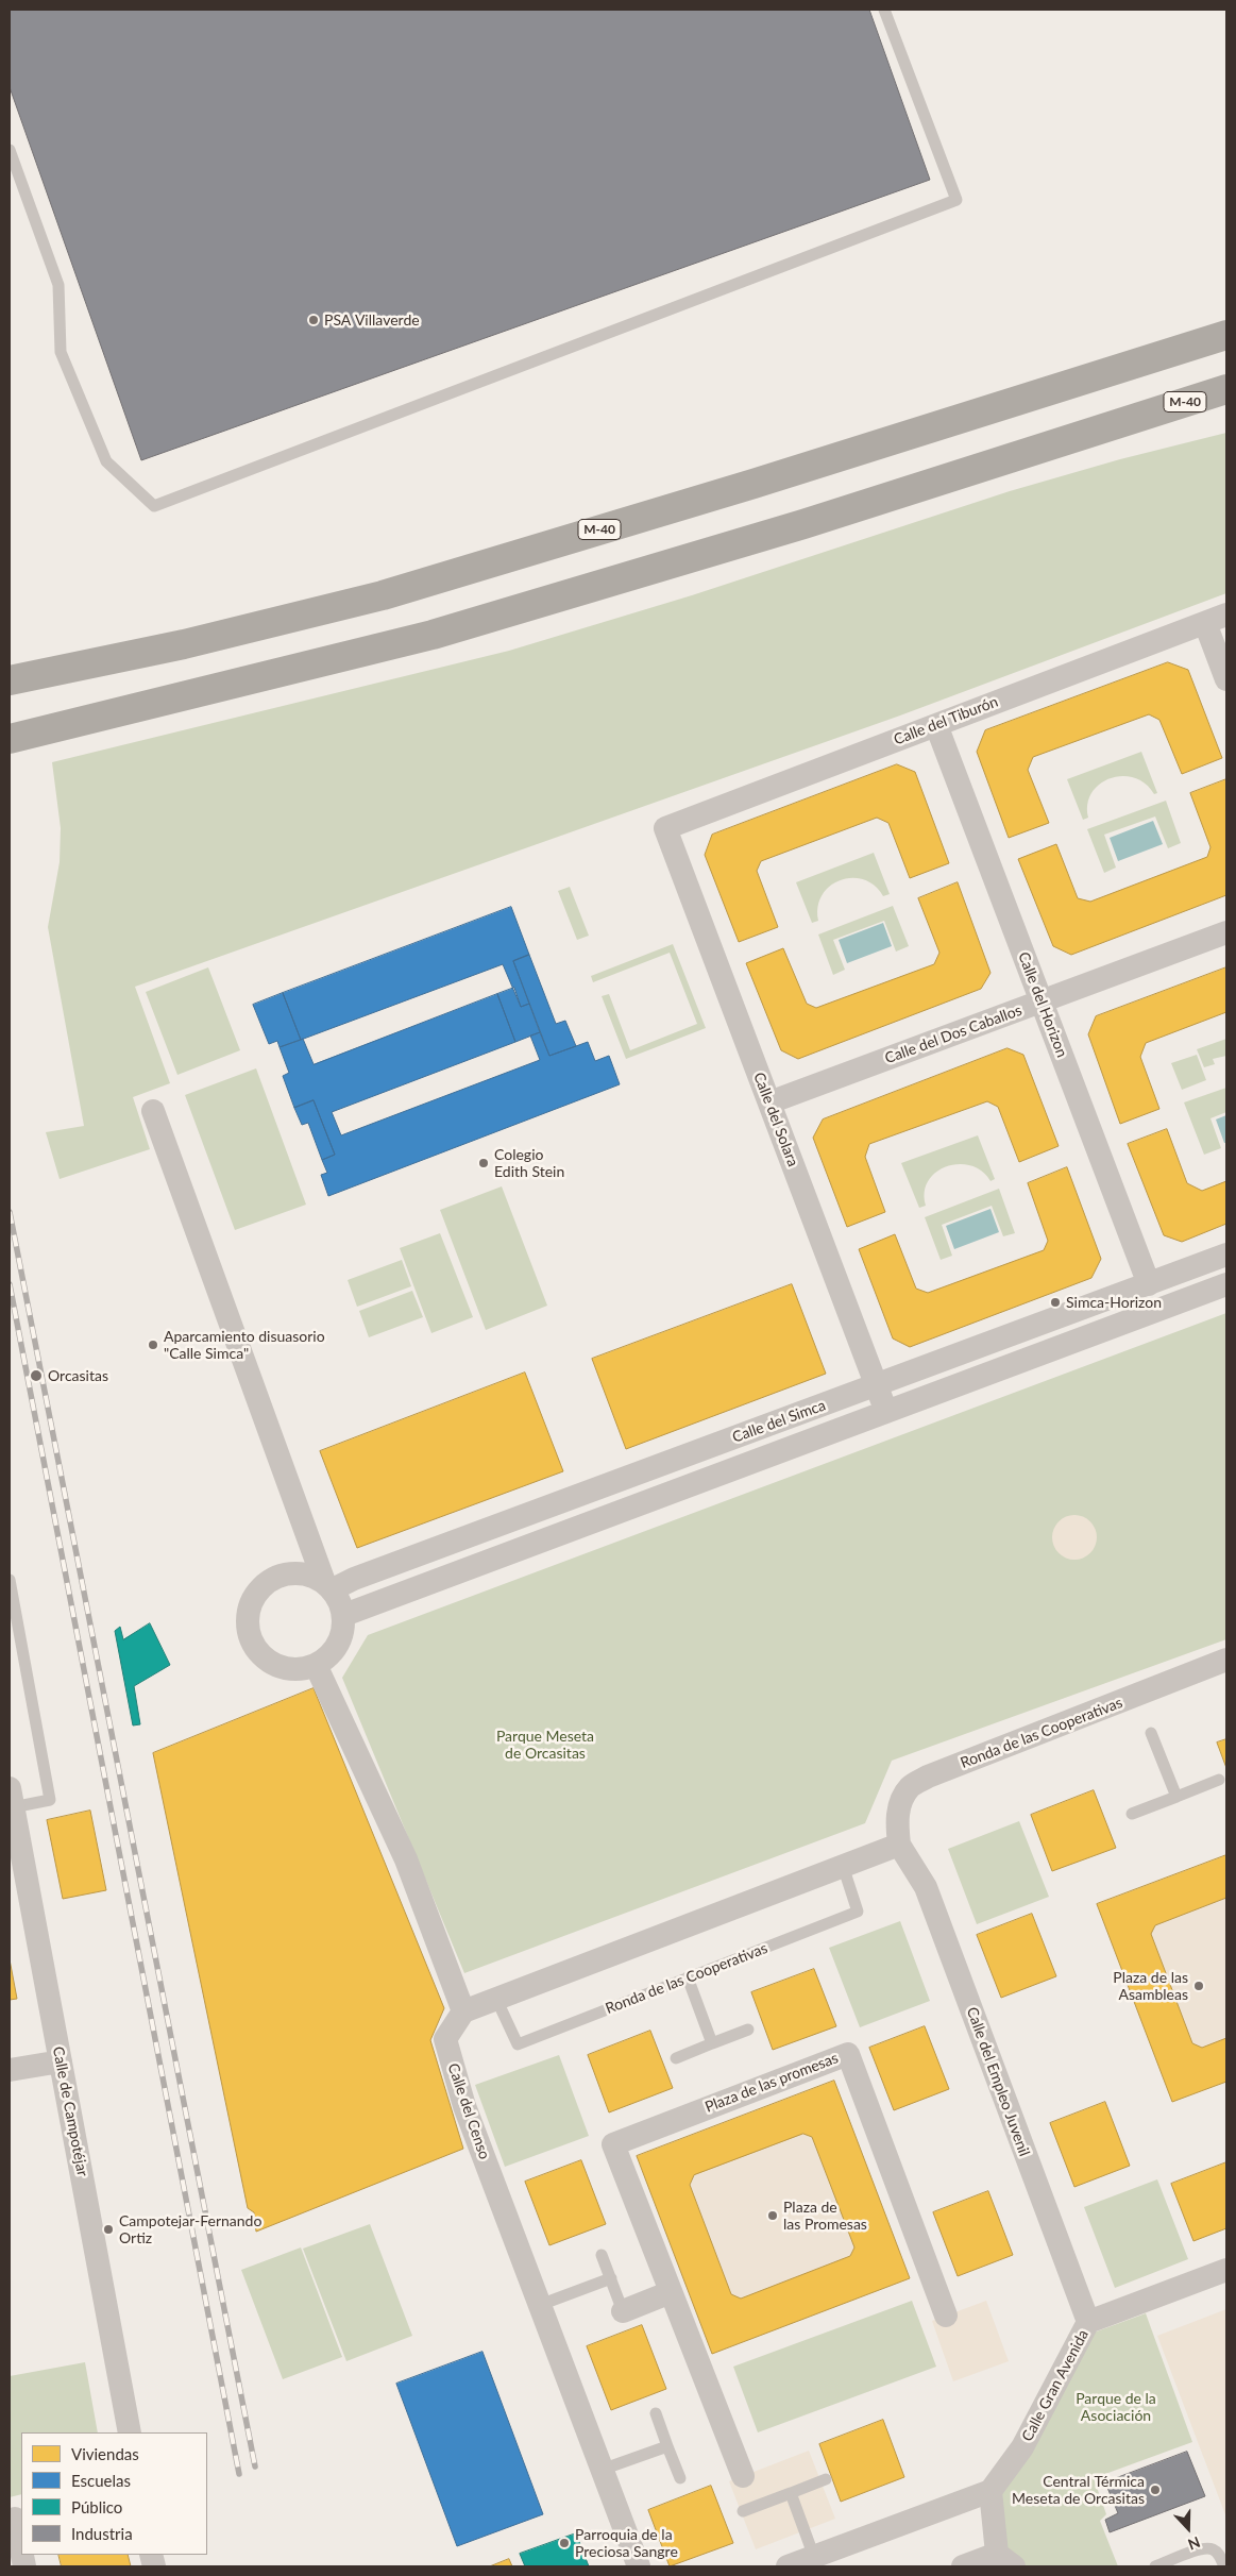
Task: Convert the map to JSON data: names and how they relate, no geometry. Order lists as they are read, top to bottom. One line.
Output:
{"streets":{"highway":["M-40"],"street":["Calle del Tiburón","Calle del Horizon","Calle del Dos Caballos","Calle del Solara","Calle del Simca","Ronda de las Cooperativas","Calle del Empleo Juvenil","Plaza de las promesas","Calle de Campotéjar","Calle del Censo","Calle Gran Avenida"]},"crossings":[["Calle del Tiburón","Calle del Horizon"],["Calle del Tiburón","Calle del Solara"],["Calle del Horizon","Calle del Dos Caballos"],["Calle del Horizon","Calle del Simca"],["Calle del Dos Caballos","Calle del Solara"],["Calle del Solara","Calle del Simca"],["Ronda de las Cooperativas","Calle del Empleo Juvenil"],["Calle del Empleo Juvenil","Calle Gran Avenida"]],"parks":["Parque Meseta de Orcasitas","Parque de la Asociación"],"places":["PSA Villaverde","Colegio Edith Stein","Simca-Horizon","Aparcamiento disuasorio \"Calle Simca\"","Orcasitas","Plaza de las Asambleas","Plaza de las Promesas","Campotejar-Fernando Ortiz","Central Térmica Meseta de Orcasitas","Parroquia de la Preciosa Sangre"],"legend":["Viviendas","Escuelas","Público","Industria"],"north":"bottom"}
